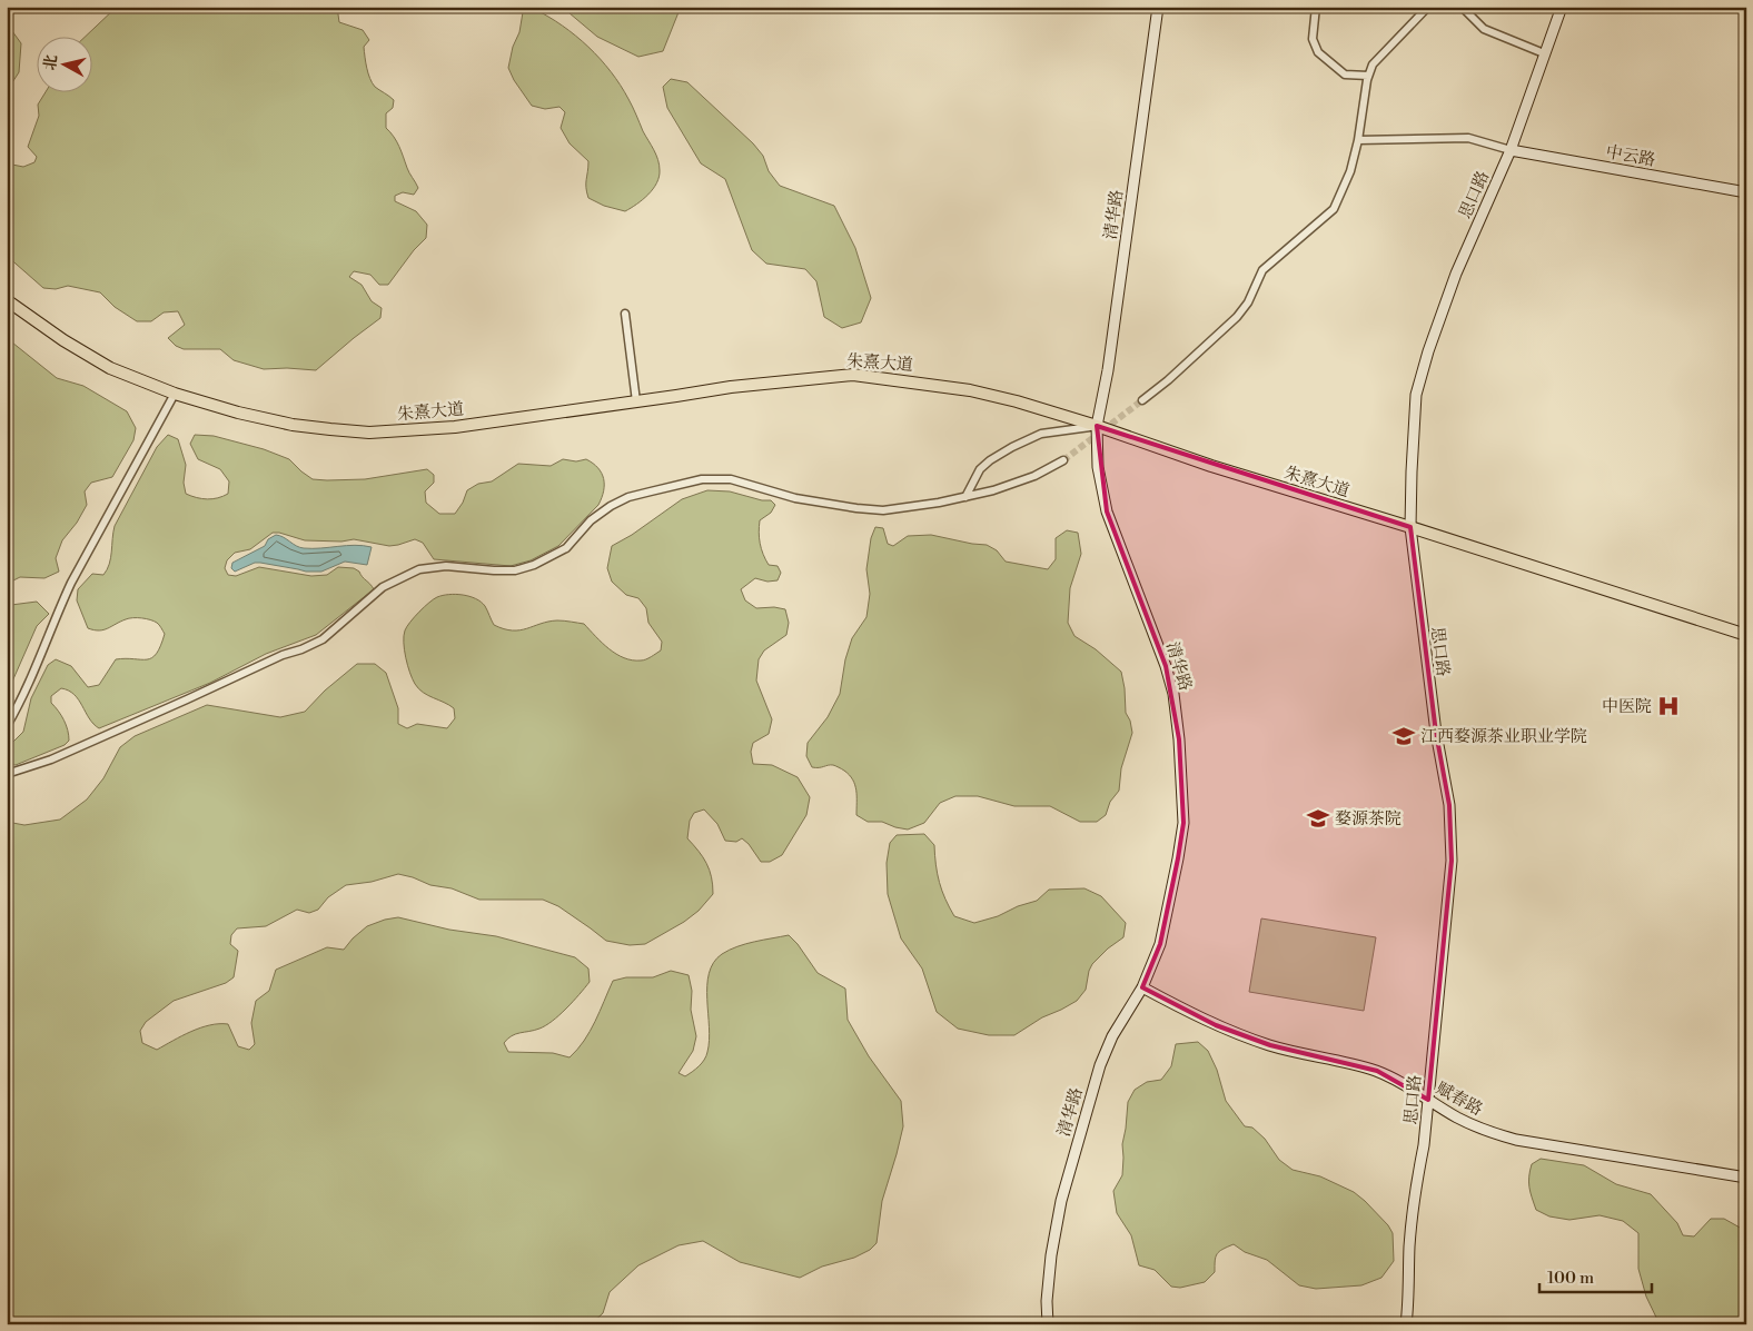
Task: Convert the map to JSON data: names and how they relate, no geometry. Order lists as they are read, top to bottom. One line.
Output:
{"streets":{"main road":["朱熹大道"],"street":["中云路","思口路","清华路","赋春路"]},"crossings":[["中云路","思口路"],["思口路","朱熹大道"],["思口路","赋春路"],["清华路","朱熹大道"],["清华路","赋春路"]],"places":{"hospital":["中医院"],"school or university":["江西婺源茶业职业学院","婺源茶院"]},"scale_bar":"100 m","north":"left"}
